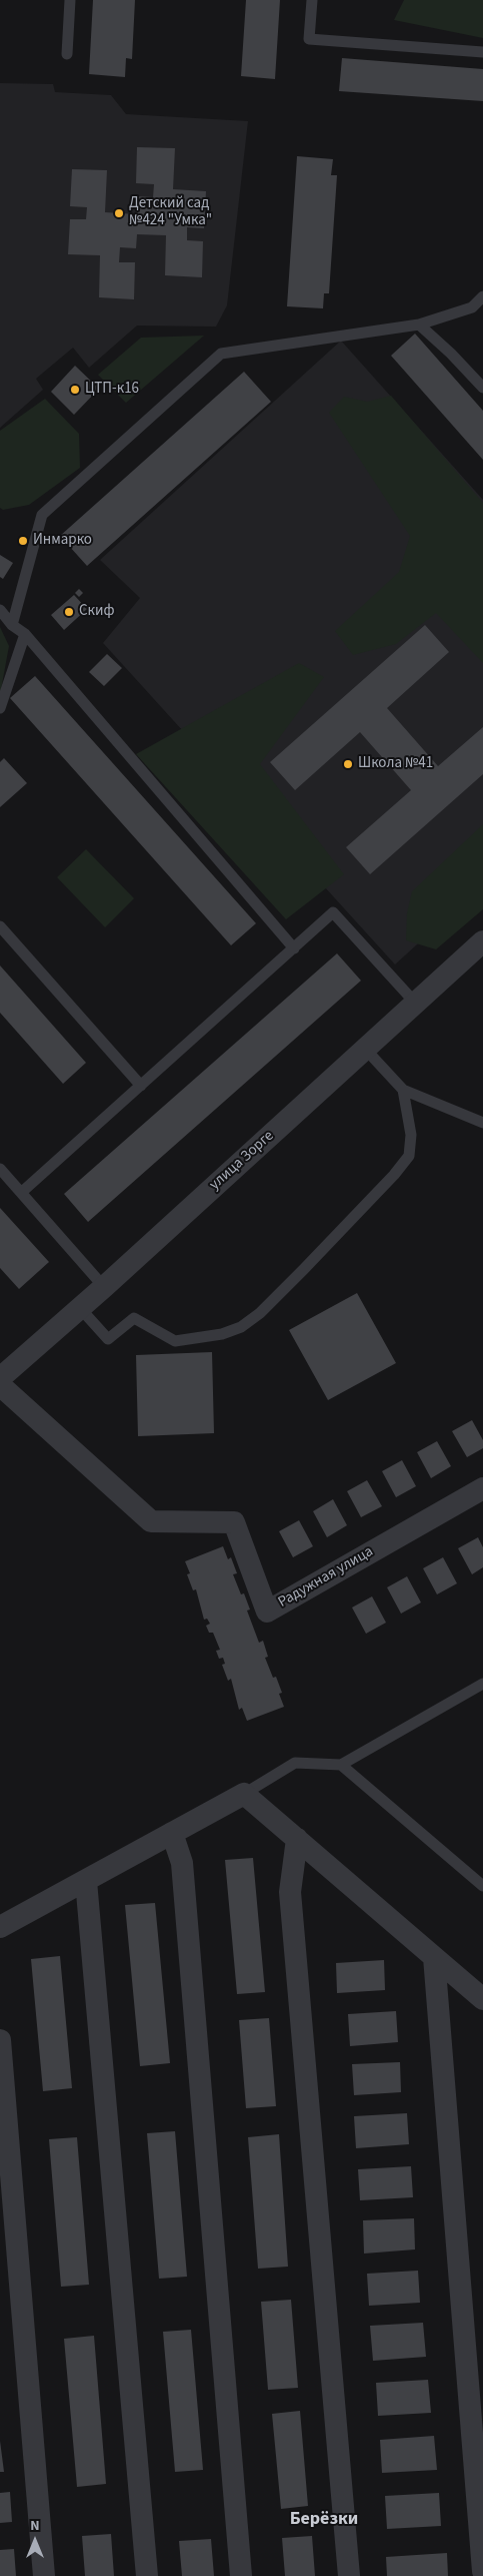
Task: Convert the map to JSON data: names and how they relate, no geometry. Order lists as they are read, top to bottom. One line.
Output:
{"streets":{"street":["улица Зорге","Радужная улица"]},"districts":["Берёзки"],"places":["Детский сад №424 \"Умка\"","ЦТП-к16","Инмарко","Скиф","Школа №41"],"north":"top"}
